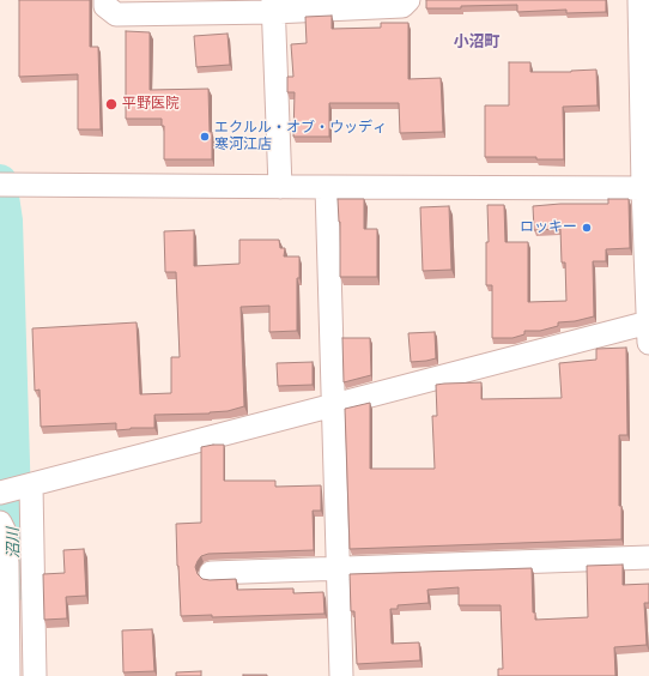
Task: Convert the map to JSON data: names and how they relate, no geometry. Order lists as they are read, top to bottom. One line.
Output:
{"districts":["小沼町"],"water":["沼川"],"places":["平野医院","エクルル・オブ・ウッディ 寒河江店","ロッキー"]}
